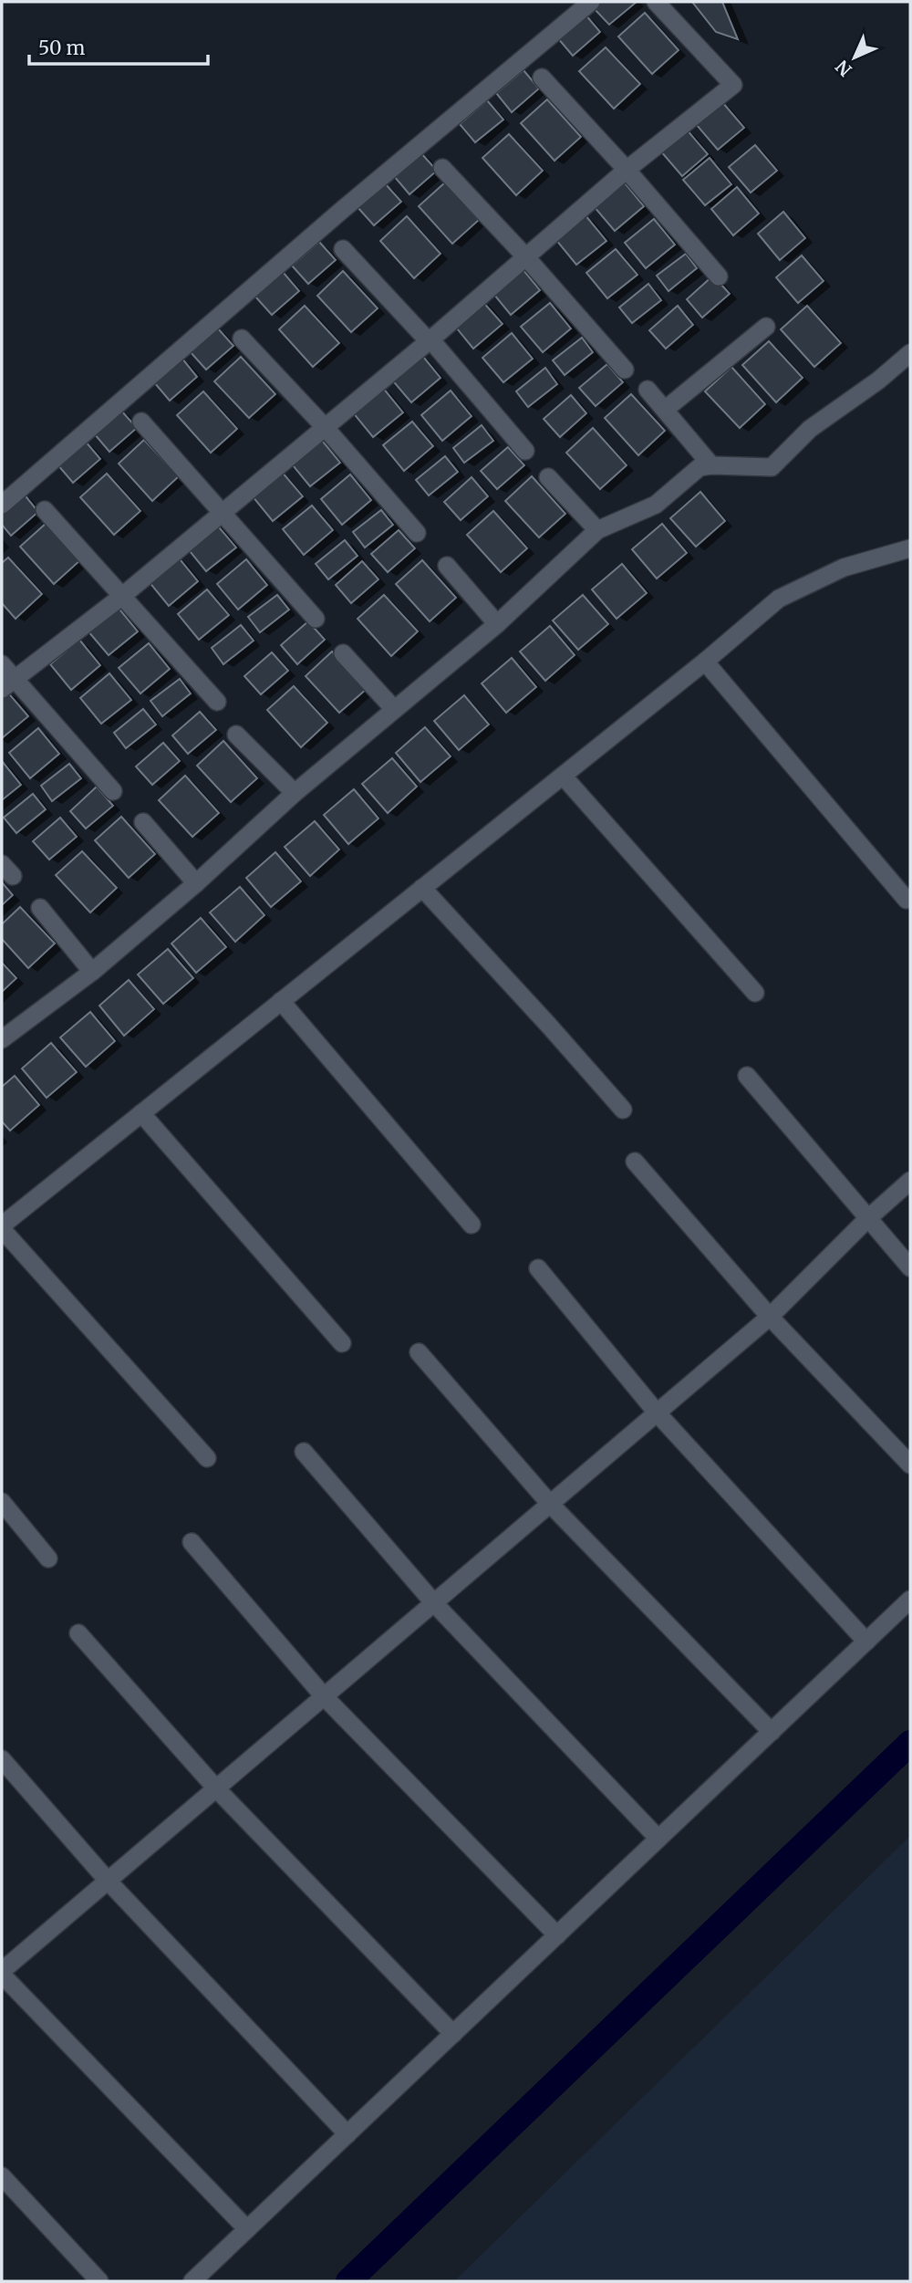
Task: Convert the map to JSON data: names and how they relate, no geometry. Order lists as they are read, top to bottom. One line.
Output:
{"scale_bar":"50 m","north":"bottom left"}
